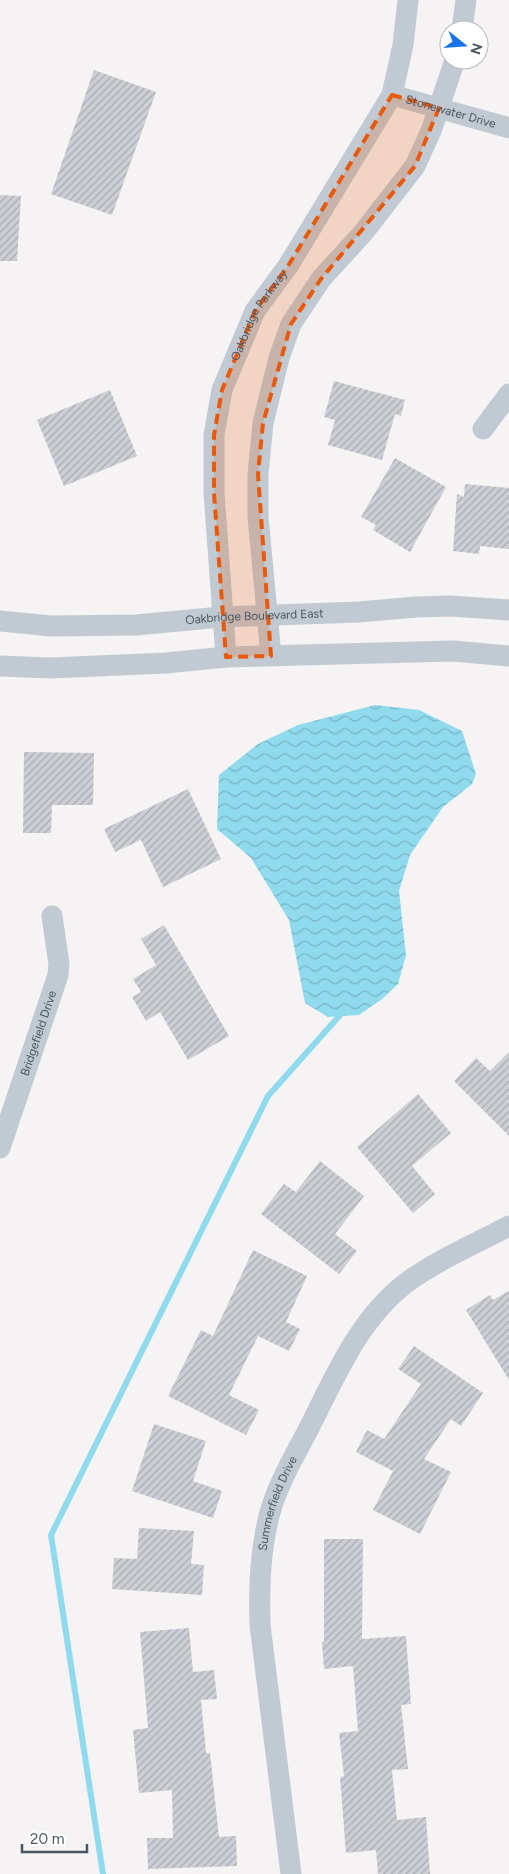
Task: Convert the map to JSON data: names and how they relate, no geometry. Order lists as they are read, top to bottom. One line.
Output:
{"streets":{"street":["Stonewater Drive","Oakbridge Parkway","Oakbridge Boulevard East","Bridgefield Drive","Summerfield Drive"]},"crossings":[["Stonewater Drive","Oakbridge Parkway"],["Oakbridge Parkway","Oakbridge Boulevard East"]],"scale_bar":"20 m","north":"right"}
